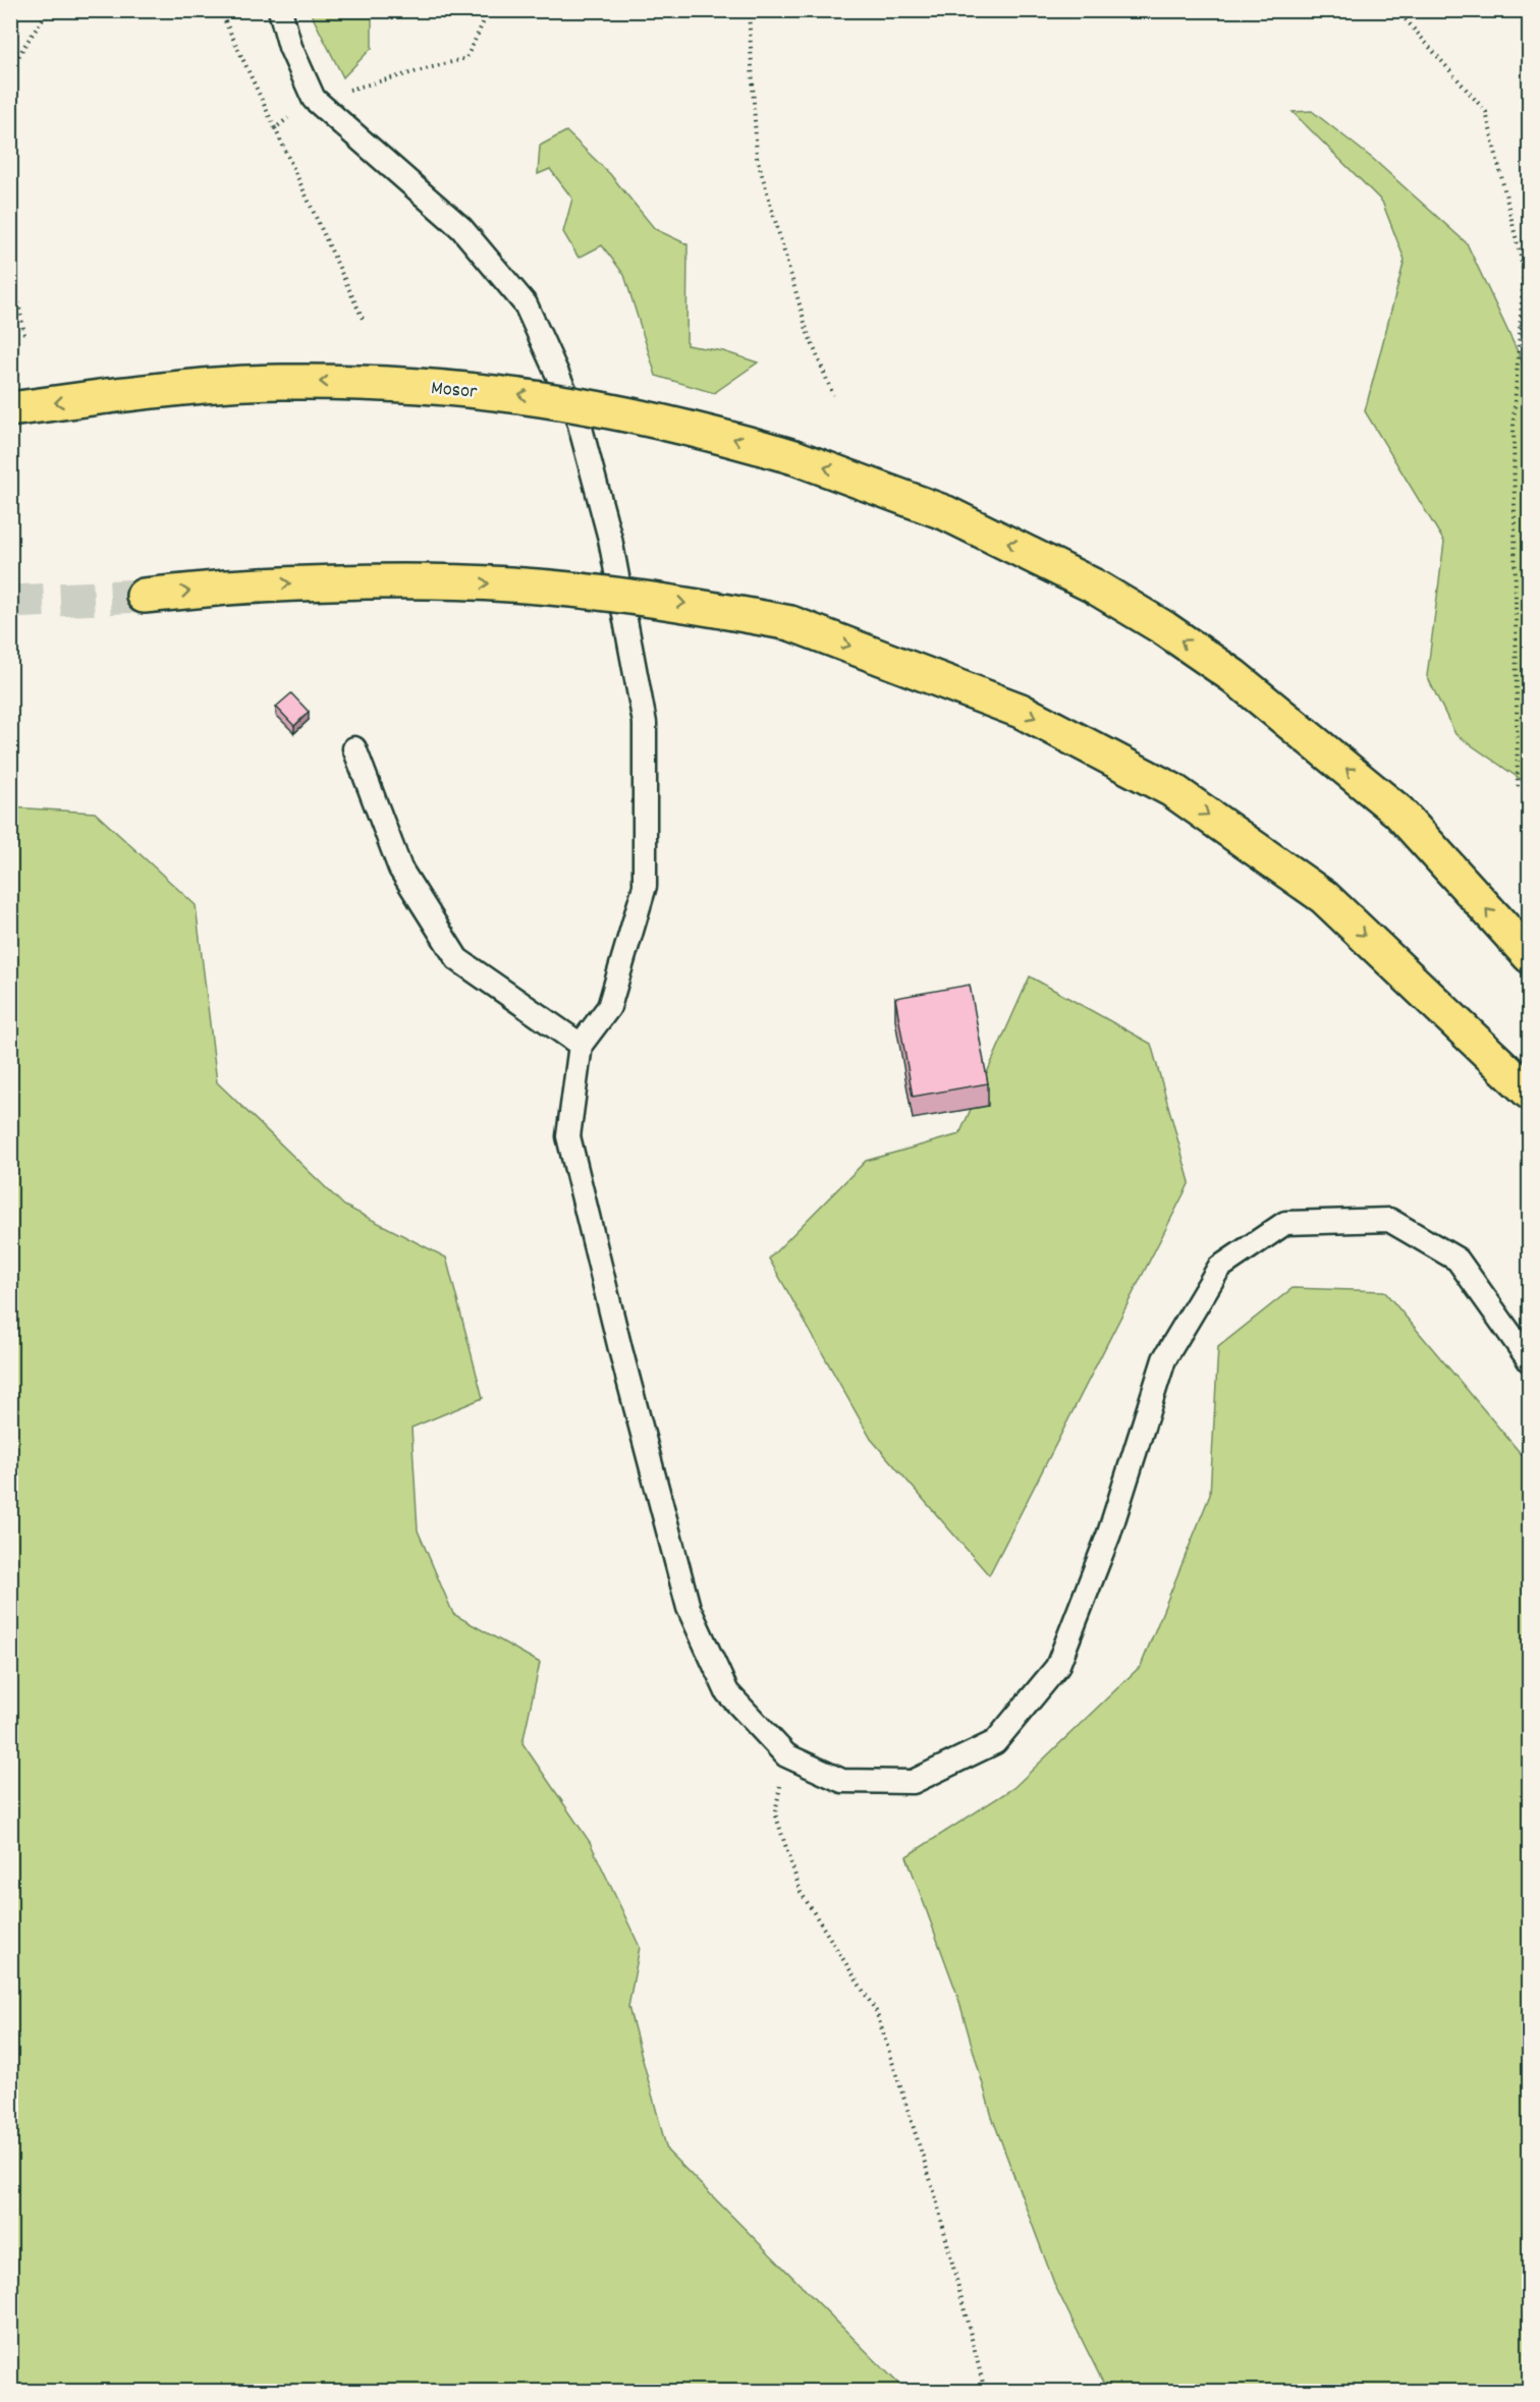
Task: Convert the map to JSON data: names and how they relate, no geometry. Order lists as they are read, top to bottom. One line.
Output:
{"streets":{"highway":["Mosor"]}}
